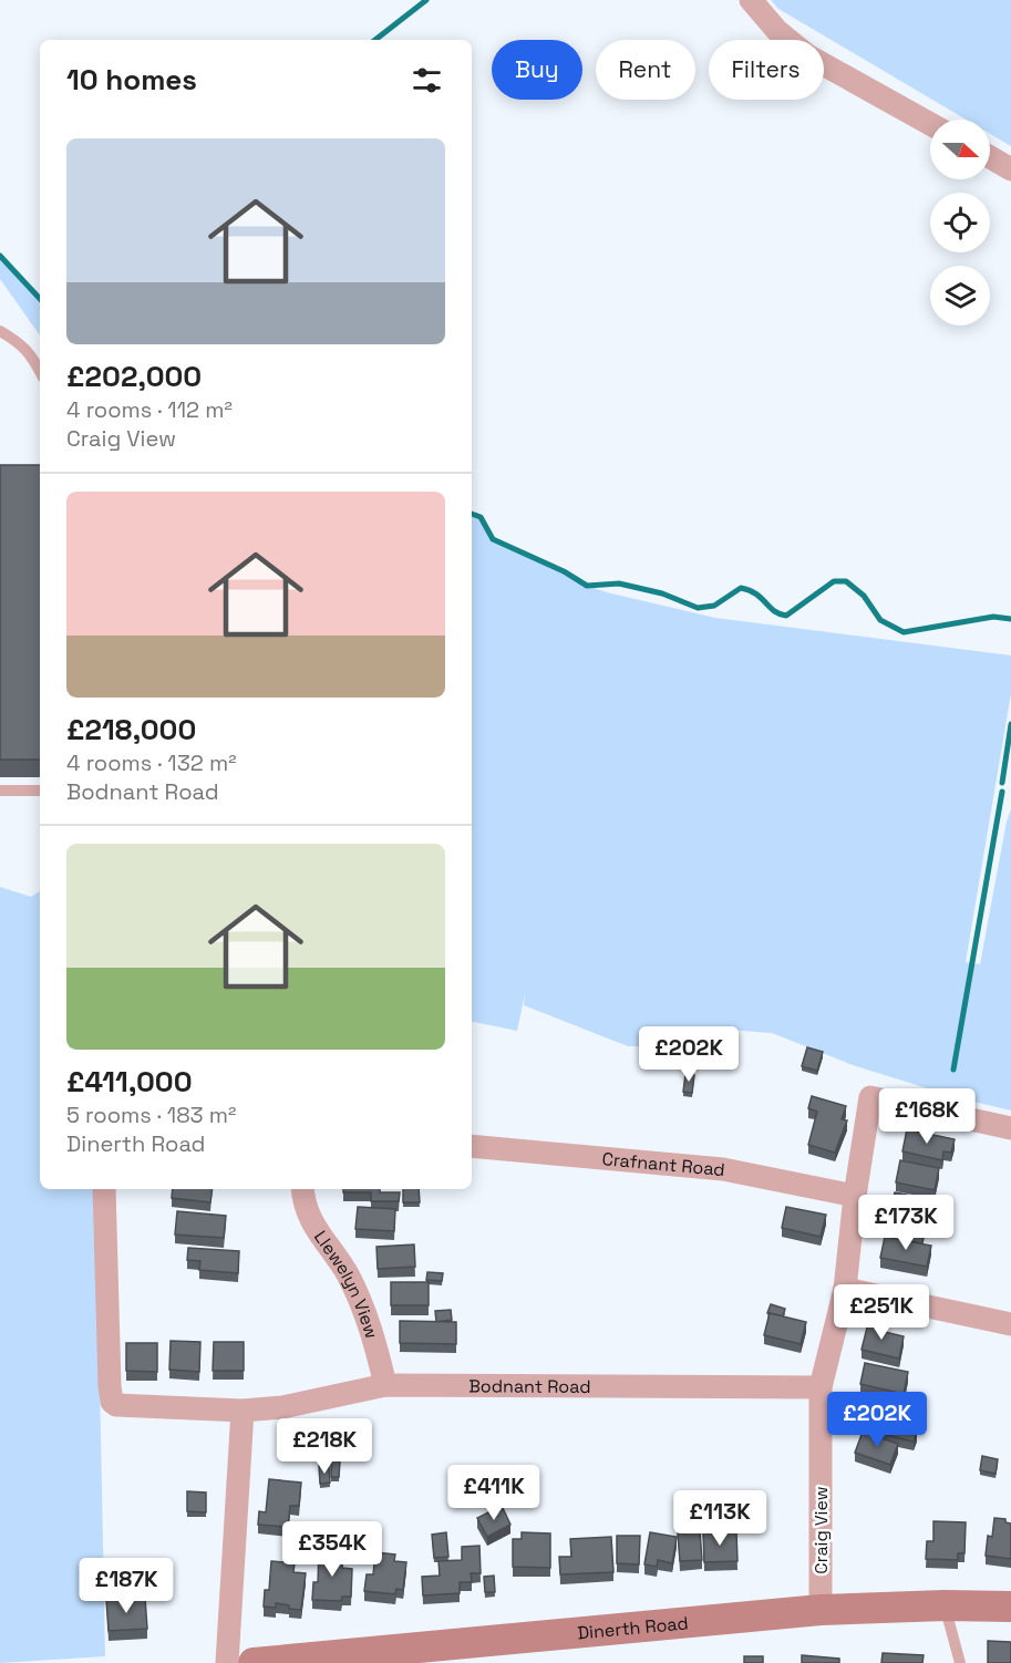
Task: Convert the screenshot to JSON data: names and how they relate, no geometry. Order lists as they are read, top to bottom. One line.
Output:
{"streets":{"street":["Crafnant Road","Llewelyn View","Bodnant Road","Craig View","Dinerth Road"]},"crossings":[["Crafnant Road","Craig View"],["Llewelyn View","Bodnant Road"],["Bodnant Road","Craig View"],["Craig View","Dinerth Road"]],"north":"right","page":{"chip":["Buy","Rent","Filters"],"heading":"10 homes","list":[{"name":"£202,000","note":"4 rooms · 112 m² · Craig View"},{"name":"£218,000","note":"4 rooms · 132 m² · Bodnant Road"},{"name":"£411,000","note":"5 rooms · 183 m² · Dinerth Road"}],"price":["£202K","£168K","£173K","£251K","£202K","£218K","£411K","£113K","£354K","£187K"]}}
